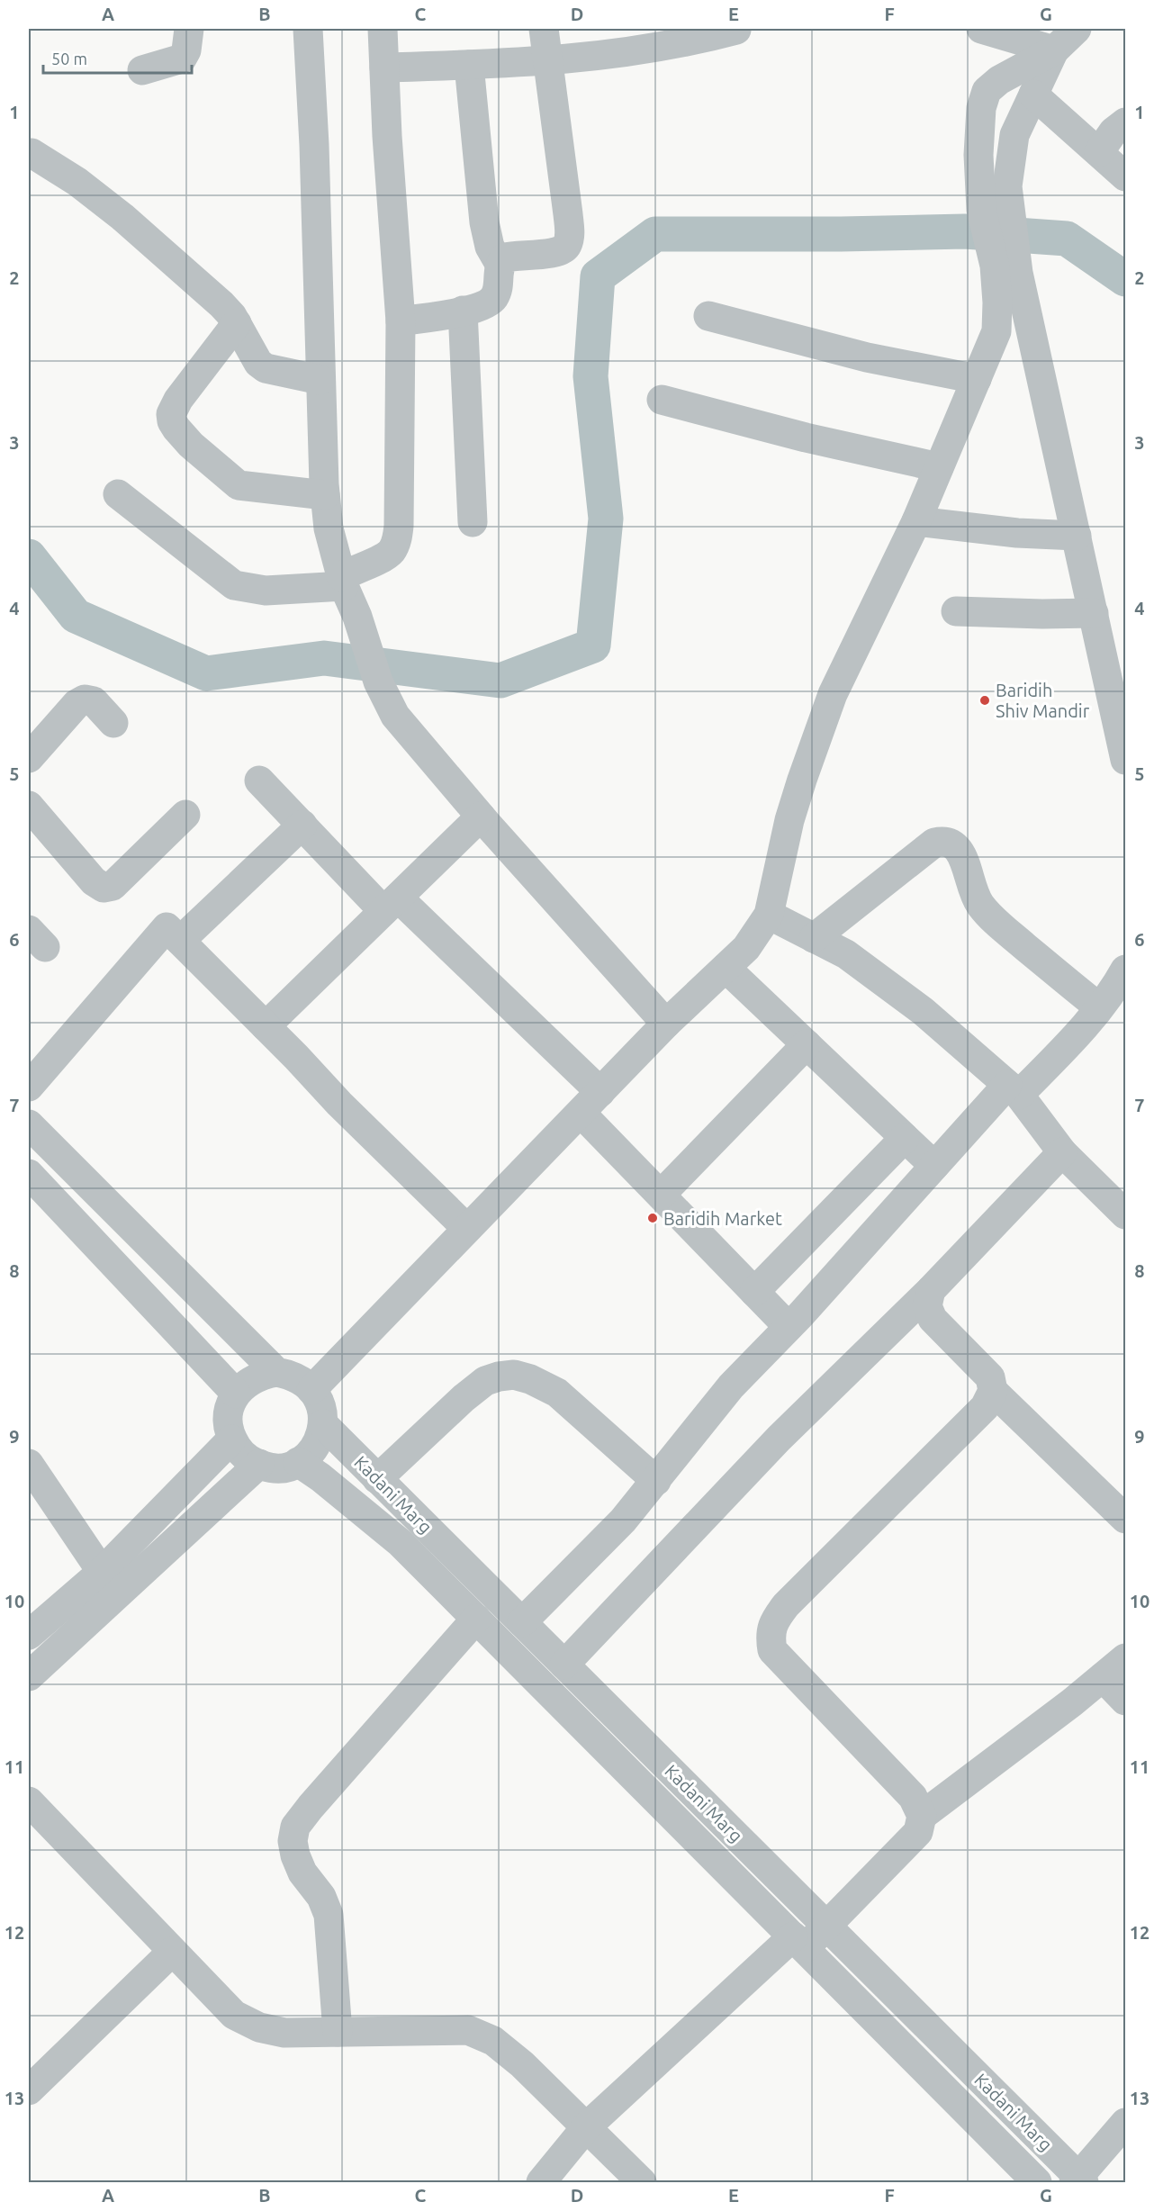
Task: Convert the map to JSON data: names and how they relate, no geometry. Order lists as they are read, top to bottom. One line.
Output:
{"streets":{"street":["Kadani Marg"]},"places":["Baridih Shiv Mandir","Baridih Market"],"scale_bar":"50 m","grid":{"columns":["A","B","C","D","E","F","G"],"rows":["1","2","3","4","5","6","7","8","9","10","11","12","13"]}}
